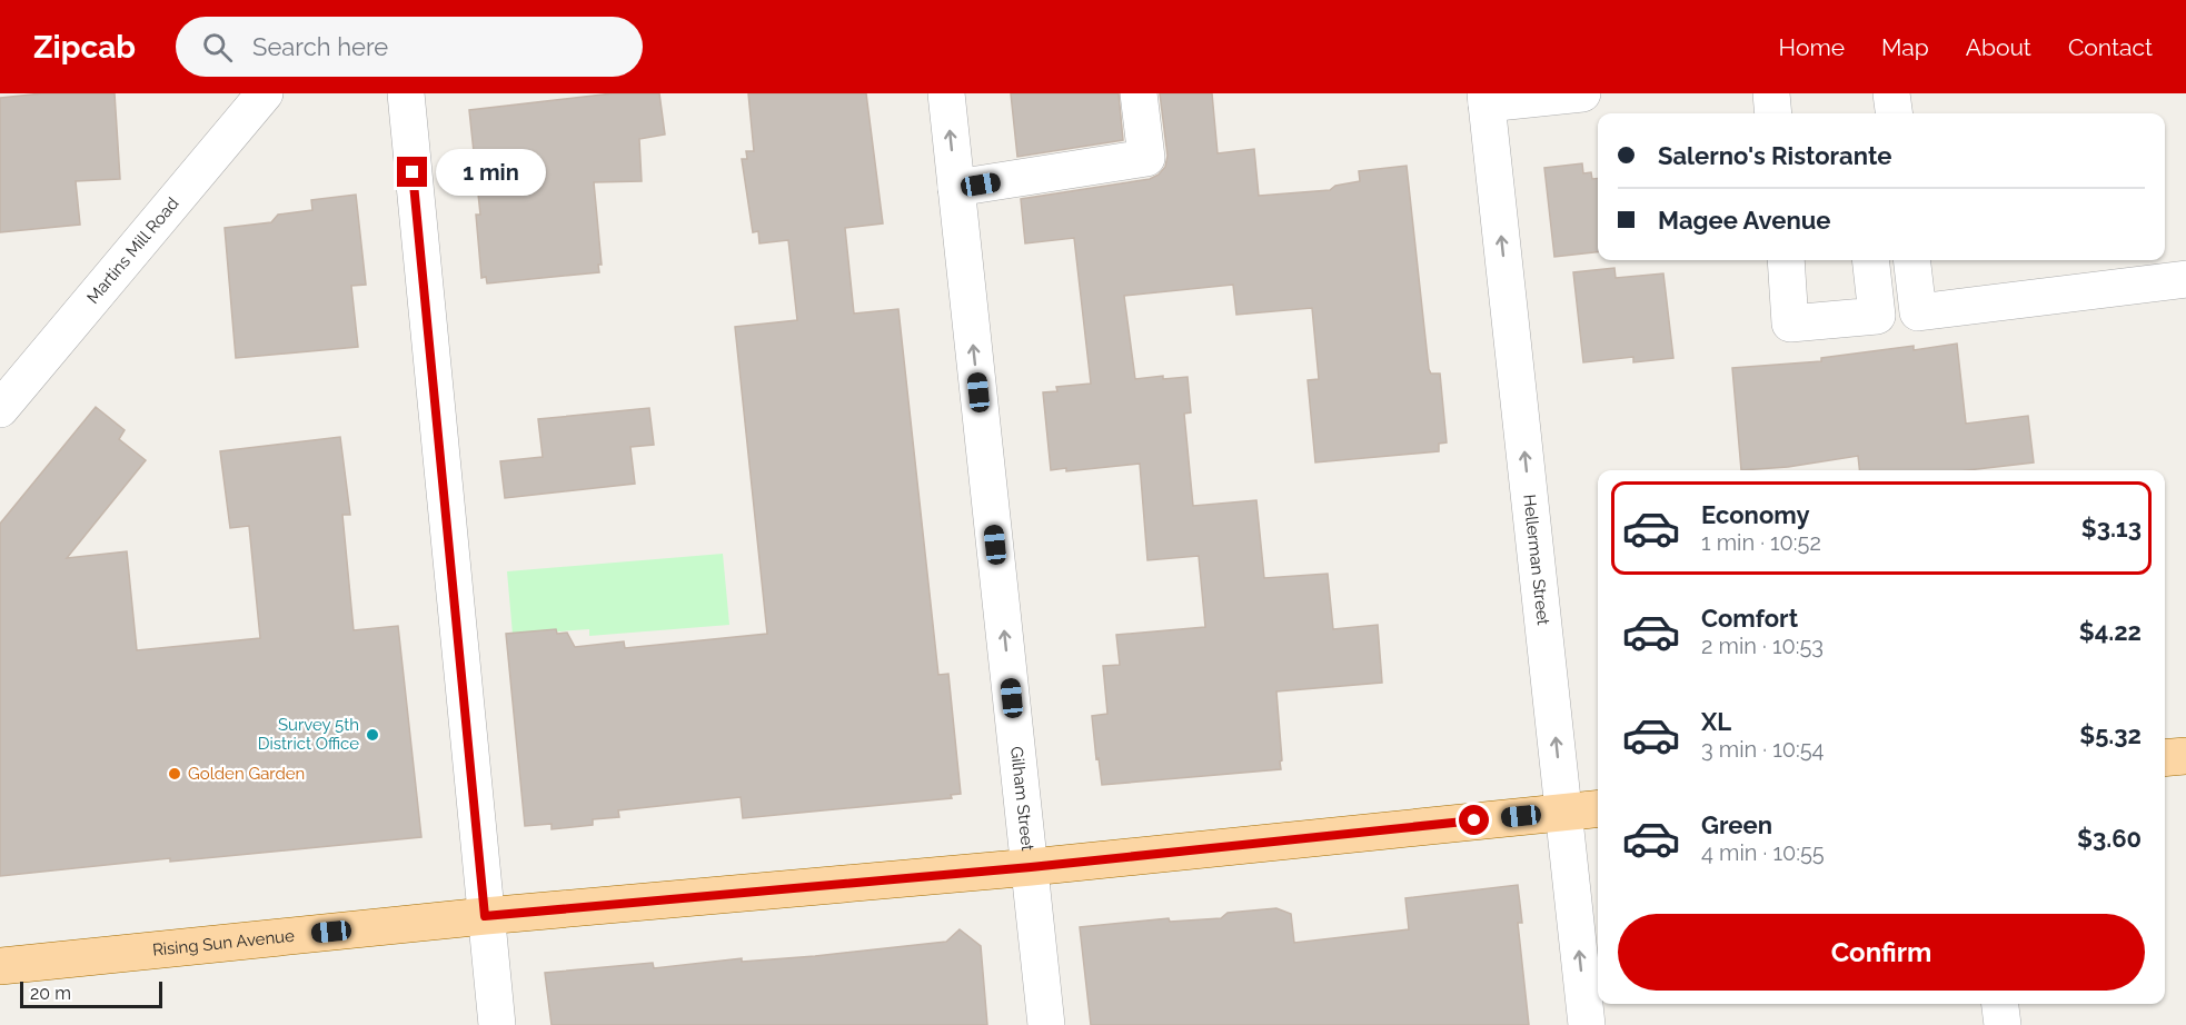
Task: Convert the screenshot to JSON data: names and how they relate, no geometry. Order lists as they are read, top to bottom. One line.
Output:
{"streets":{"main road":["Rising Sun Avenue"],"street":["Martins Mill Road","Hellerman Street","Gilham Street"]},"crossings":[["Hellerman Street","Rising Sun Avenue"],["Gilham Street","Rising Sun Avenue"]],"one_way":["Hellerman Street","Gilham Street"],"places":["Survey 5th District Office","Golden Garden"],"scale_bar":"20 m","page":{"header":"Zipcab","search":"Search here","nav":["Home","Map","About","Contact"],"banner":["Salerno's Ristorante","Magee Avenue"],"bubble":"1 min","list":[{"name":"Economy","note":"1 min · 10:52","value":"$3.13"},{"name":"Comfort","note":"2 min · 10:53","value":"$4.22"},{"name":"XL","note":"3 min · 10:54","value":"$5.32"},{"name":"Green","note":"4 min · 10:55","value":"$3.60"}],"buttons":"Confirm","scale":"20 m"}}
